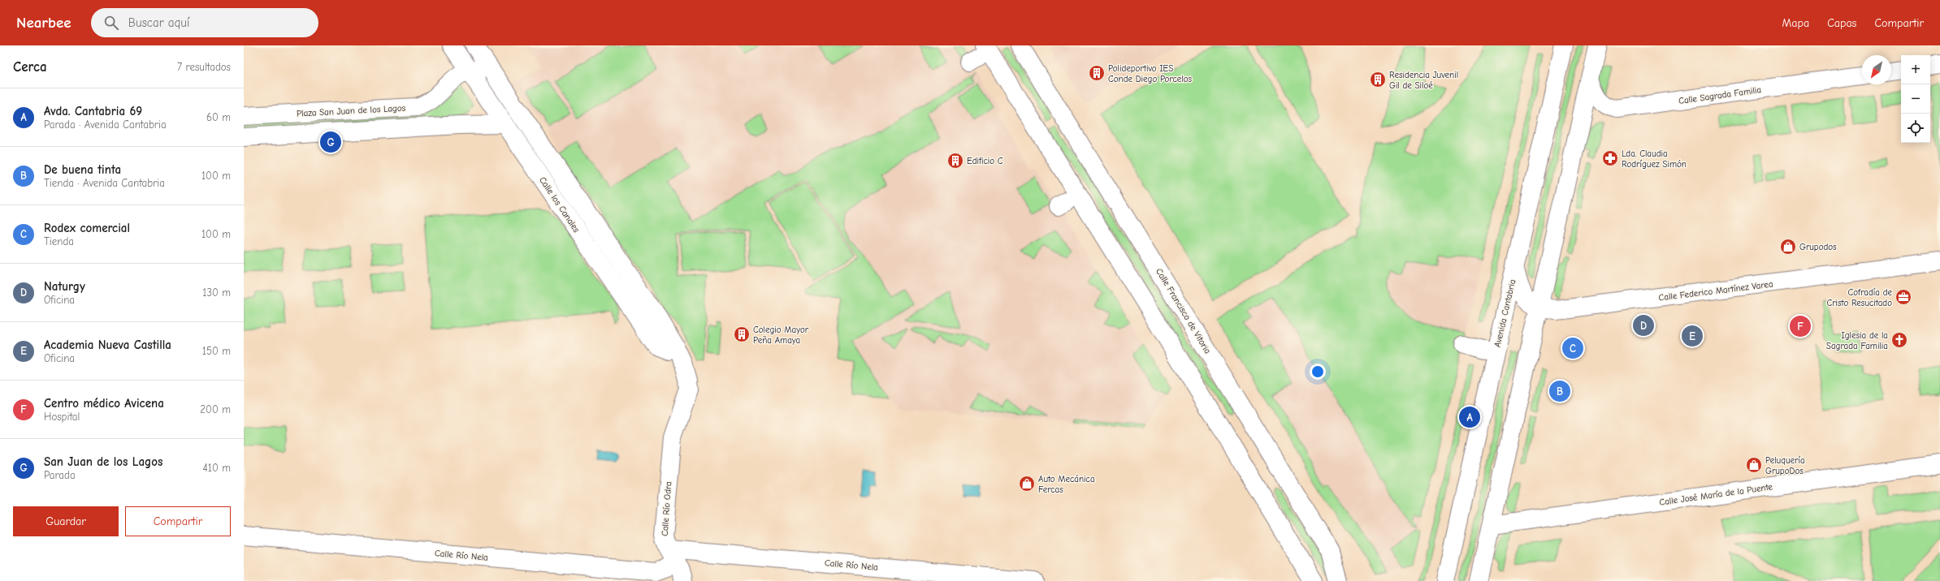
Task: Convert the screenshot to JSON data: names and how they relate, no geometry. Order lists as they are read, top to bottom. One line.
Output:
{"streets":{"street":["Calle Sagrada Familia","Plaza San Juan de los Lagos","Calle los Canales","Calle Federico Martínez Varea","Calle Francisco de Vitoria","Avenida Cantabria","Calle José María de la Puente","Calle Río Odra","Calle Río Nela"]},"crossings":[["Plaza San Juan de los Lagos","Calle los Canales"],["Calle los Canales","Calle Río Odra"],["Calle Federico Martínez Varea","Avenida Cantabria"],["Calle Río Odra","Calle Río Nela"]],"places":{"building":["Polideportivo IES Conde Diego Porcelos","Residencia Juvenil Gil de Siloé","Edificio C","Colegio Mayor Peña Amaya"],"pharmacy":["Lda. Claudia Rodríguez Simón"],"shop":["Grupodos","Peluquería GrupoDos","Auto Mecánica Fercas"],"office":["Cofradía de Cristo Resucitado"],"church":["Iglesia de la Sagrada Familia"]},"north":"bottom left","page":{"header":"Nearbee","search":"Buscar aquí","nav":["Mapa","Capas","Compartir"],"heading":["Cerca","7 resultados"],"map_buttons":["+","−"],"list":[{"mark":"A","name":"Avda. Cantabria 69","note":"Parada · Avenida Cantabria","value":"60 m"},{"mark":"B","name":"De buena tinta","note":"Tienda · Avenida Cantabria","value":"100 m"},{"mark":"C","name":"Rodex comercial","note":"Tienda","value":"100 m"},{"mark":"D","name":"Naturgy","note":"Oficina","value":"130 m"},{"mark":"E","name":"Academia Nueva Castilla","note":"Oficina","value":"150 m"},{"mark":"F","name":"Centro médico Avicena","note":"Hospital","value":"200 m"},{"mark":"G","name":"San Juan de los Lagos","note":"Parada","value":"410 m"}],"pins":["G","D","F","E","C","B","A"],"buttons":["Guardar","Compartir"]}}
